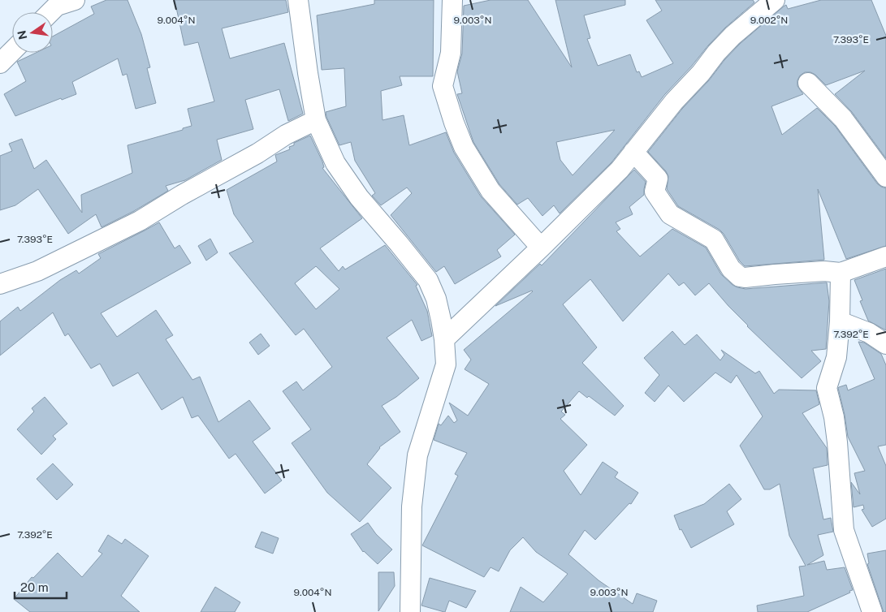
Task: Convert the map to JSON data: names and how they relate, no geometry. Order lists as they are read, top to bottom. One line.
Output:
{"scale_bar":"20 m","north":"left","coordinates":["9.004°N","9.003°N","9.002°N","7.393°E","7.392°E"]}
